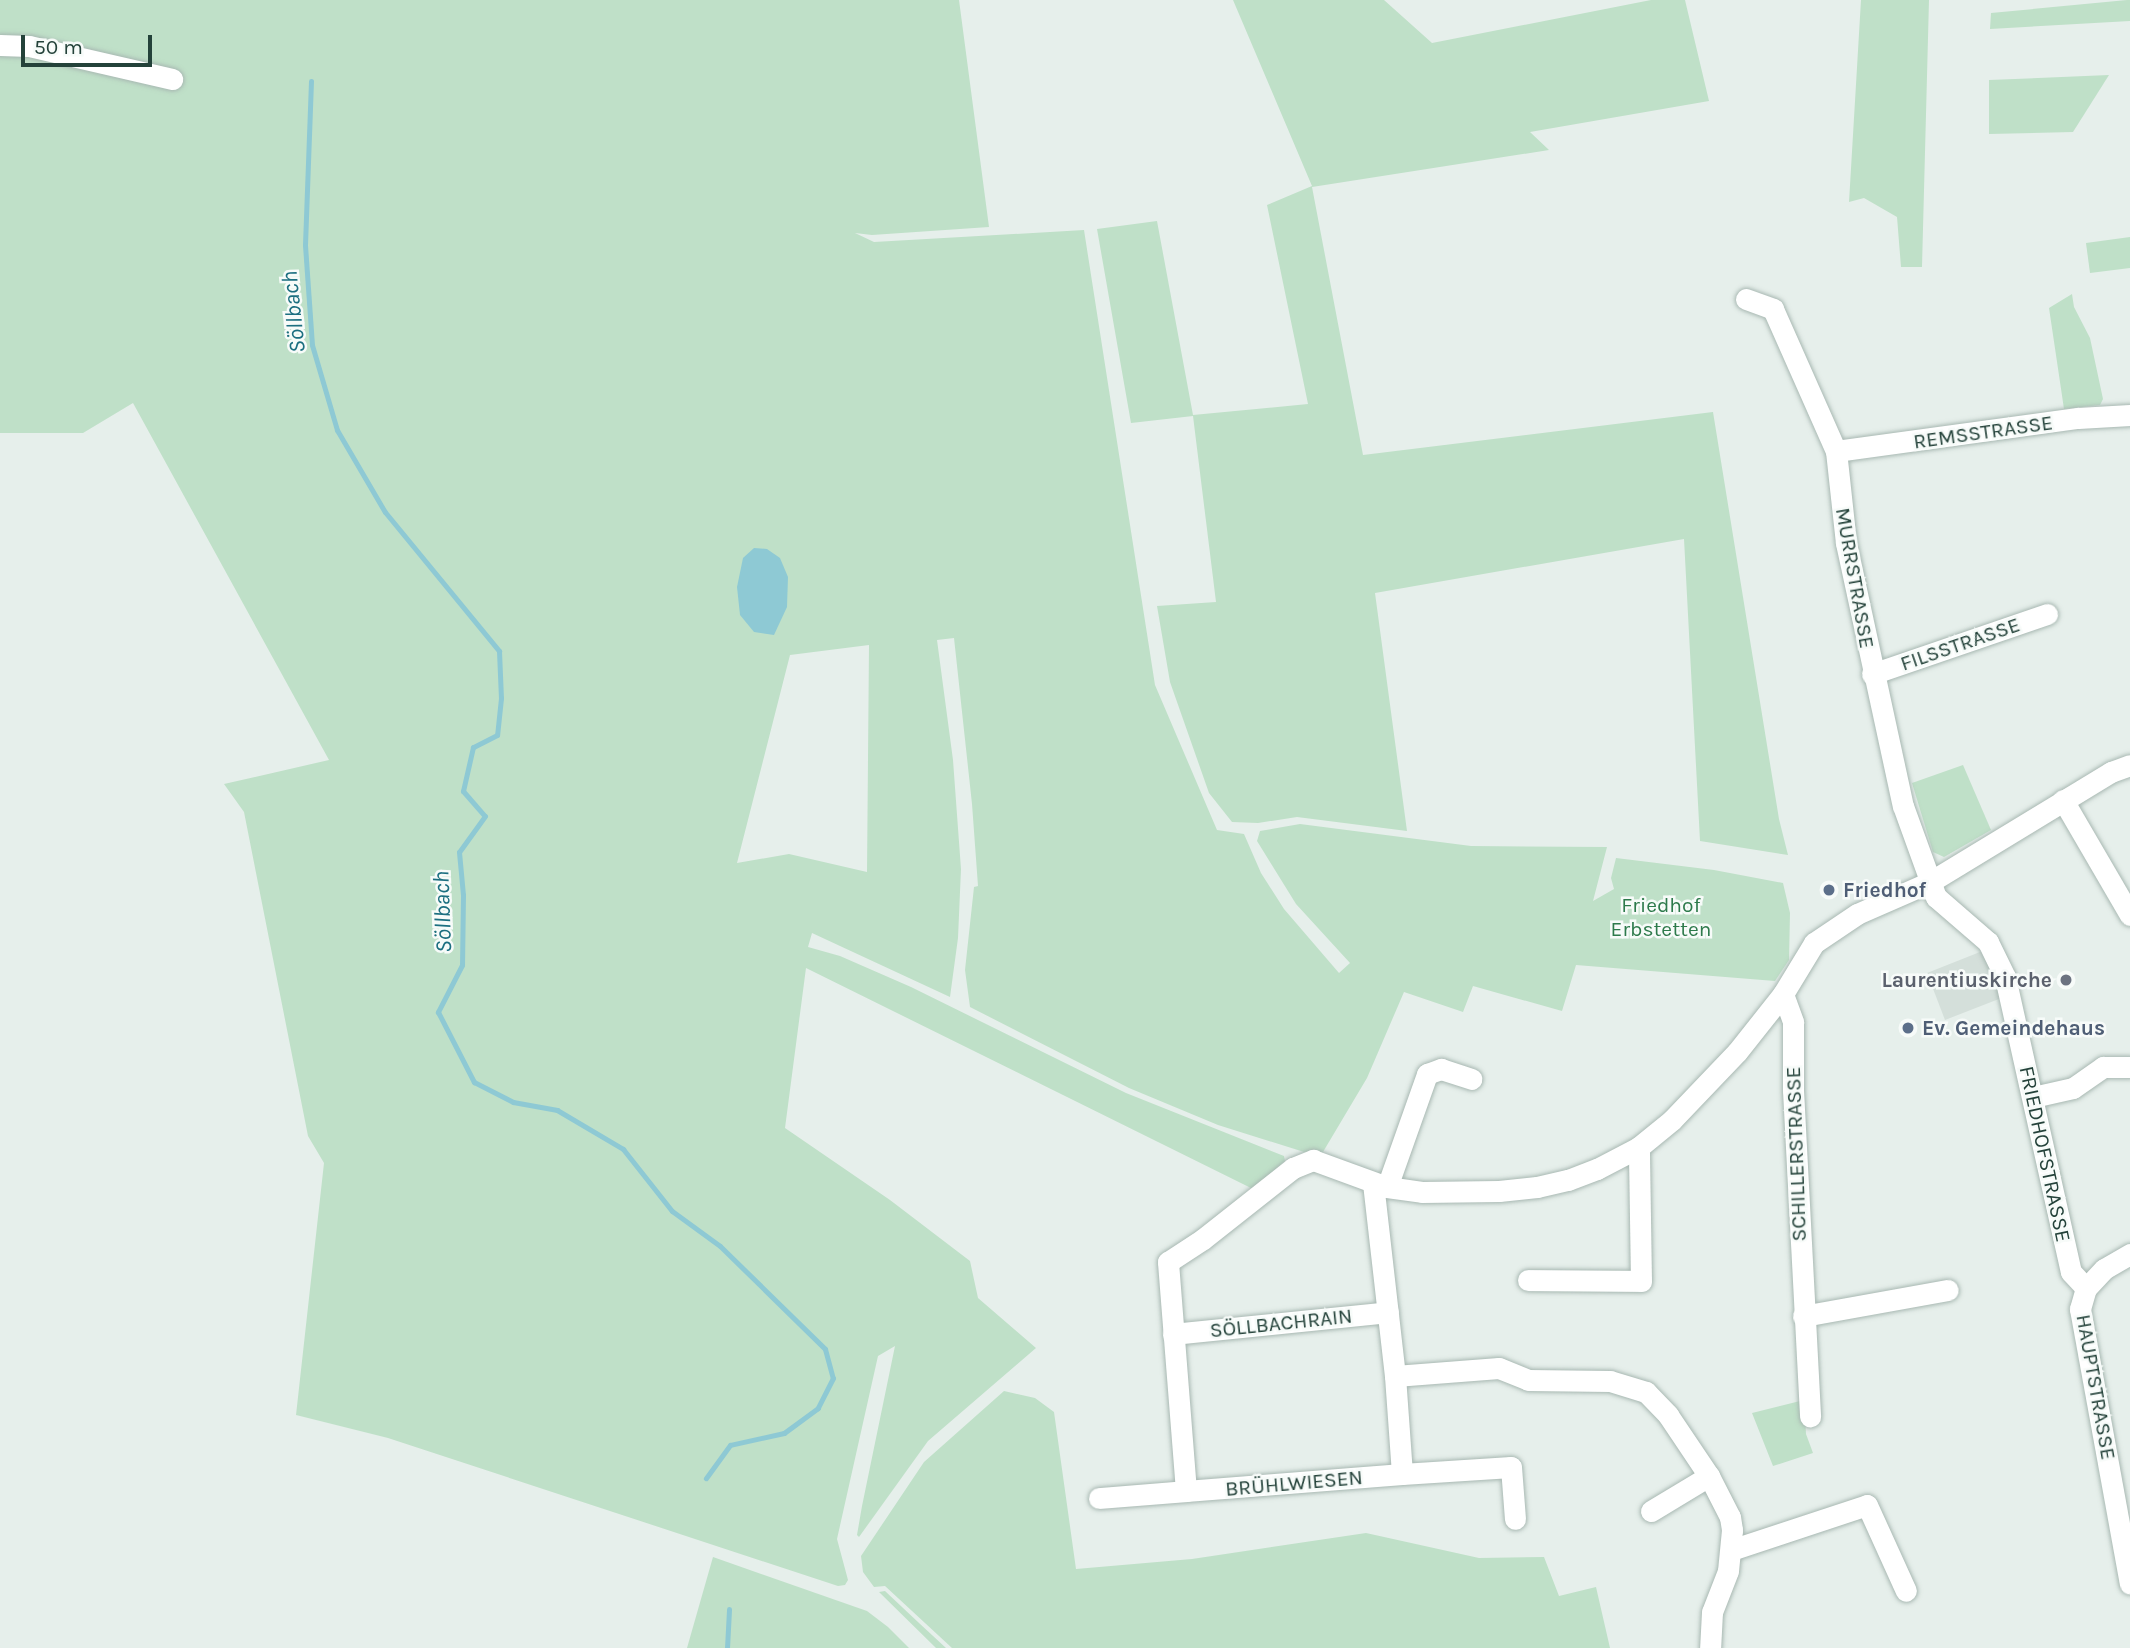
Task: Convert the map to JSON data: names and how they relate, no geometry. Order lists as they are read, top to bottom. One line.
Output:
{"streets":{"street":["REMSSTRASSE","MURRSTRASSE","FILSSTRASSE","SCHILLERSTRASSE","FRIEDHOFSTRASSE","SÖLLBACHRAIN","HAUPTSTRASSE","BRÜHLWIESEN"]},"crossings":[["REMSSTRASSE","MURRSTRASSE"],["MURRSTRASSE","FILSSTRASSE"],["MURRSTRASSE","FRIEDHOFSTRASSE"],["FRIEDHOFSTRASSE","HAUPTSTRASSE"]],"water":["Söllbach"],"parks":["Friedhof Erbstetten"],"places":["Friedhof","Laurentiuskirche","Ev. Gemeindehaus"],"scale_bar":"50 m"}
